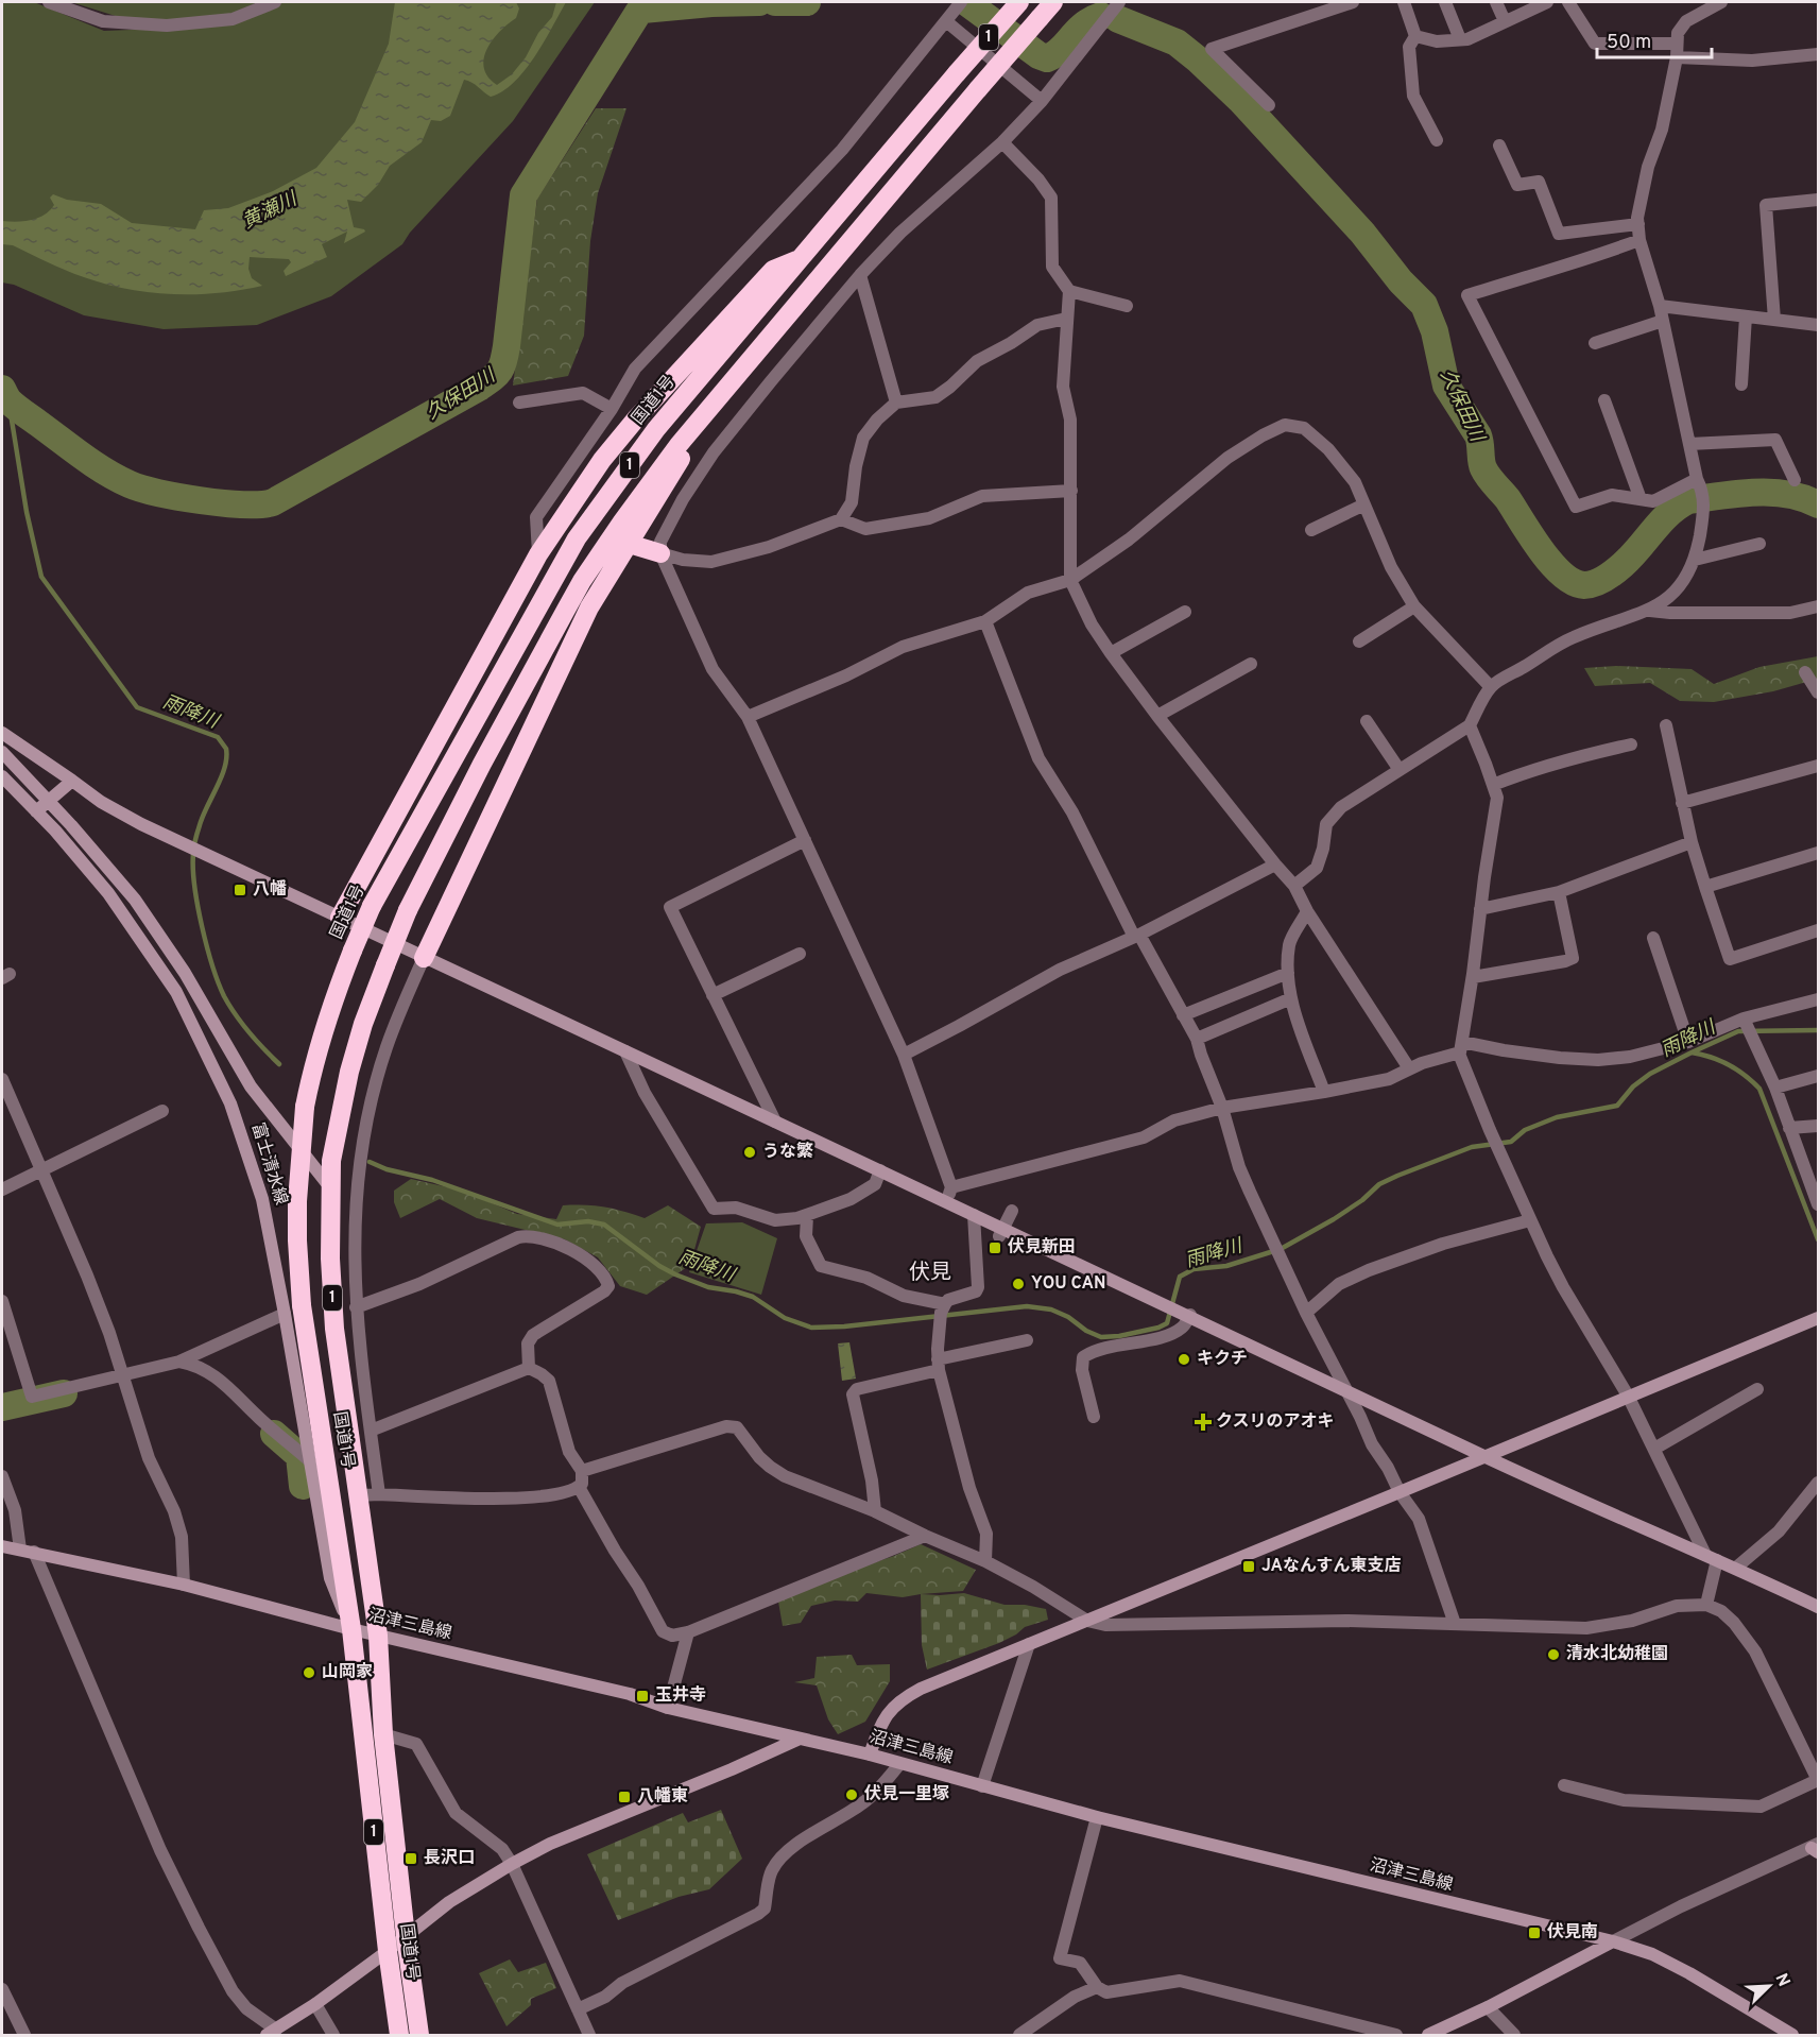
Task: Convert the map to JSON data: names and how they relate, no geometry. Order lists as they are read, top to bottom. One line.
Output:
{"streets":{"highway":["1","国道1号"],"street":["富士清水線","沼津三島線"]},"crossings":[["国道1号","富士清水線"],["国道1号","沼津三島線"],["富士清水線","沼津三島線"]],"districts":["伏見"],"water":["黄瀬川","久保田川","雨降川"],"places":{"transit":["八幡","伏見新田","JAなんすん東支店","玉井寺","八幡東","長沢口","伏見南"],"other":["うな繁","YOU CAN","キクチ","清水北幼稚園","山岡家","伏見一里塚"],"health":["クスリのアオキ"]},"scale_bar":"50 m","north":"top right"}
